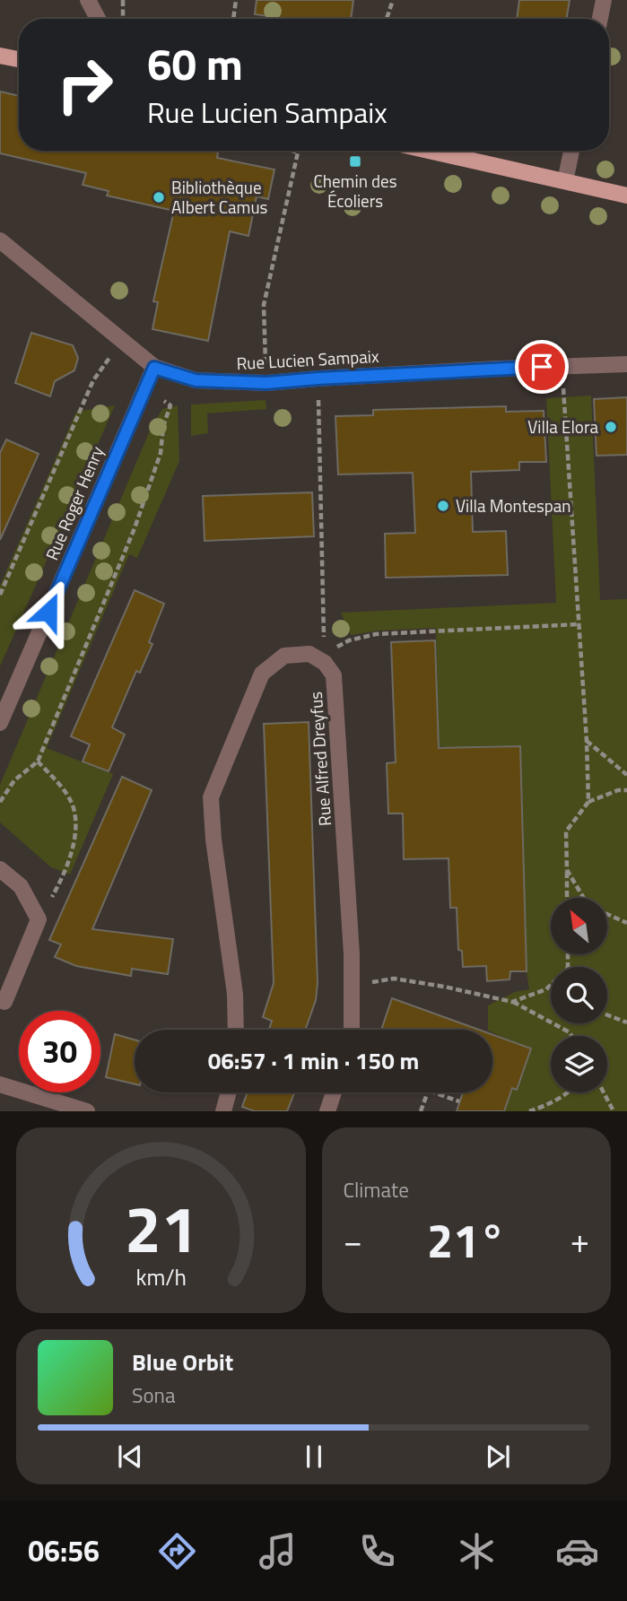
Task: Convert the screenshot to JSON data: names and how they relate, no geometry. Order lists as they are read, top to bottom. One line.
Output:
{"streets":{"street":["Rue Lucien Sampaix","Rue Roger Henry","Rue Alfred Dreyfus"]},"crossings":[["Rue Lucien Sampaix","Rue Roger Henry"]],"places":{"transit":["Chemin des Écoliers"],"other":["Bibliothèque Albert Camus","Villa Elora","Villa Montespan"]},"north":"top left","page":{"turn":["60 m","Rue Lucien Sampaix"],"limit":"30","trip":"06:57 · 1 min · 150 m","tile":"Climate","heat":["−","21°","+"],"song":["Blue Orbit","Sona"],"tabs":"06:56","gauge":["21","km/h"]}}
